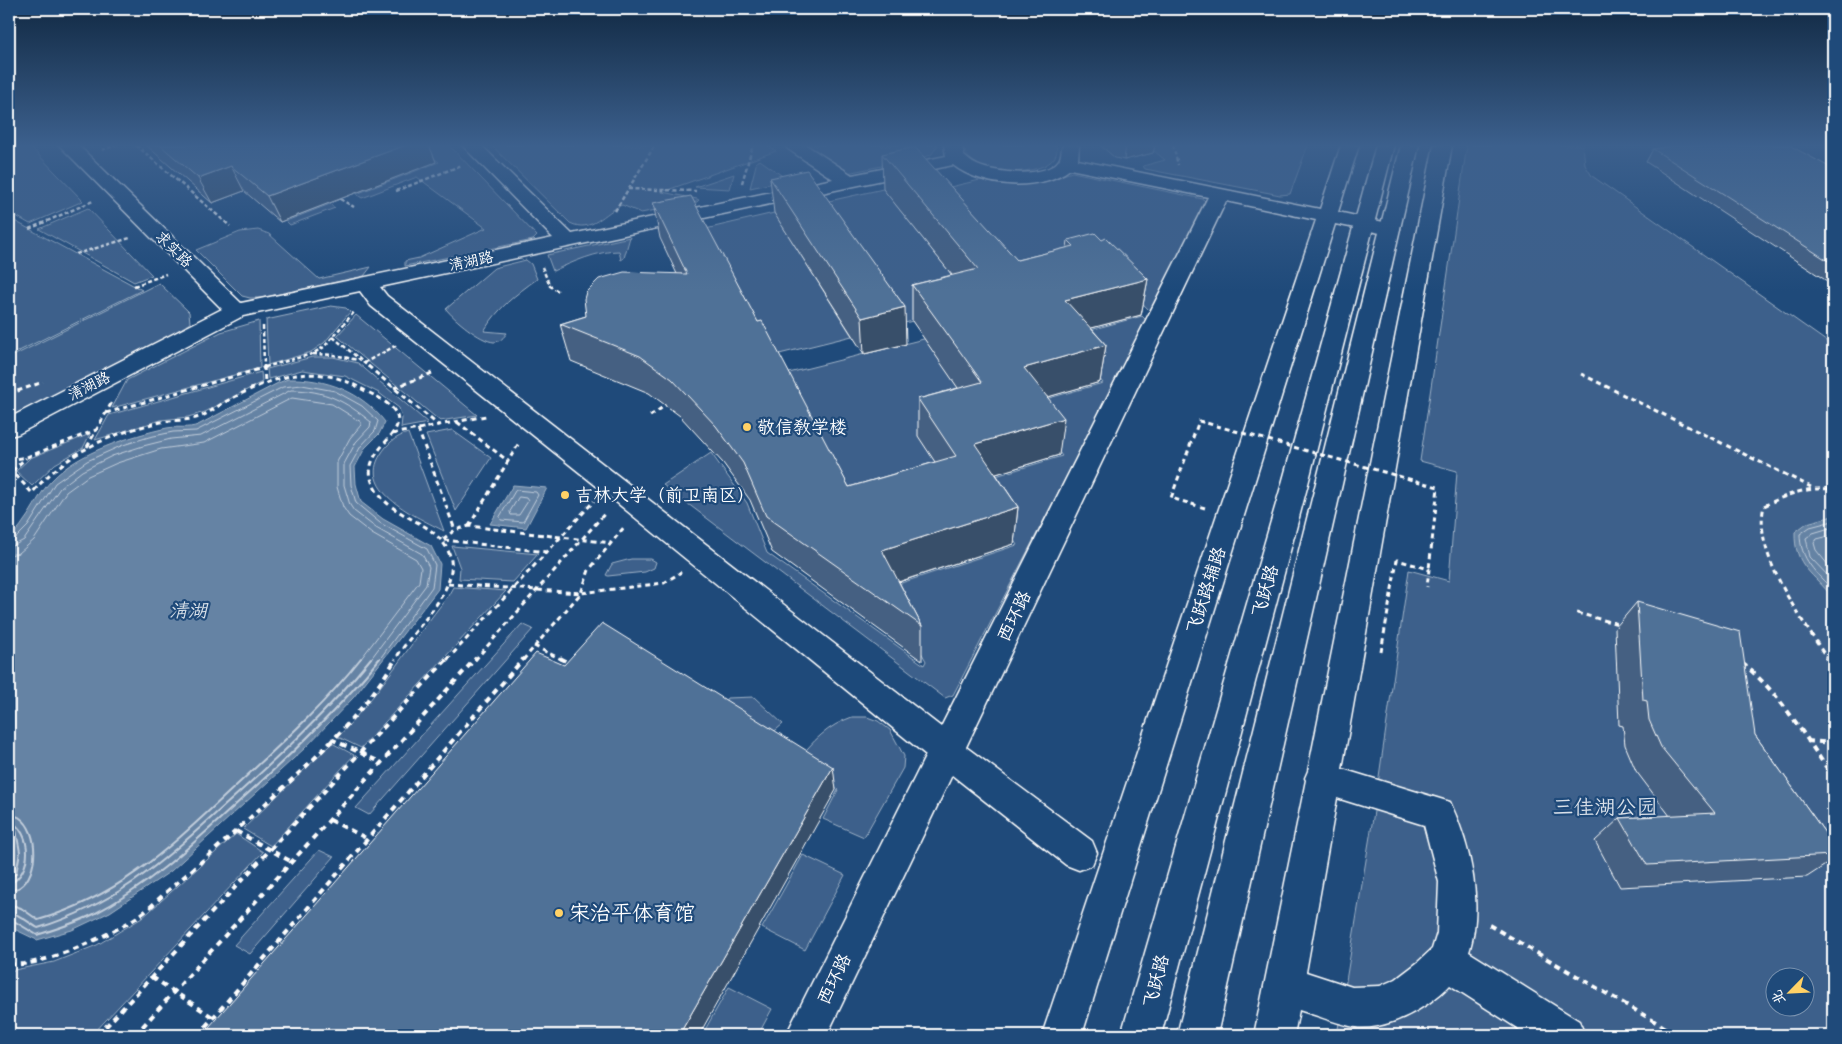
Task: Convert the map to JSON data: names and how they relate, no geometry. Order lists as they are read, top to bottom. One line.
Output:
{"streets":{"street":["求实路","清湖路","飞跃路辅路","飞跃路","西环路"]},"crossings":[["求实路","清湖路"]],"water":["清湖"],"parks":["三佳湖公园"],"places":["敬信教学楼","吉林大学（前卫南区）","宋治平体育馆"],"north":"bottom left"}
